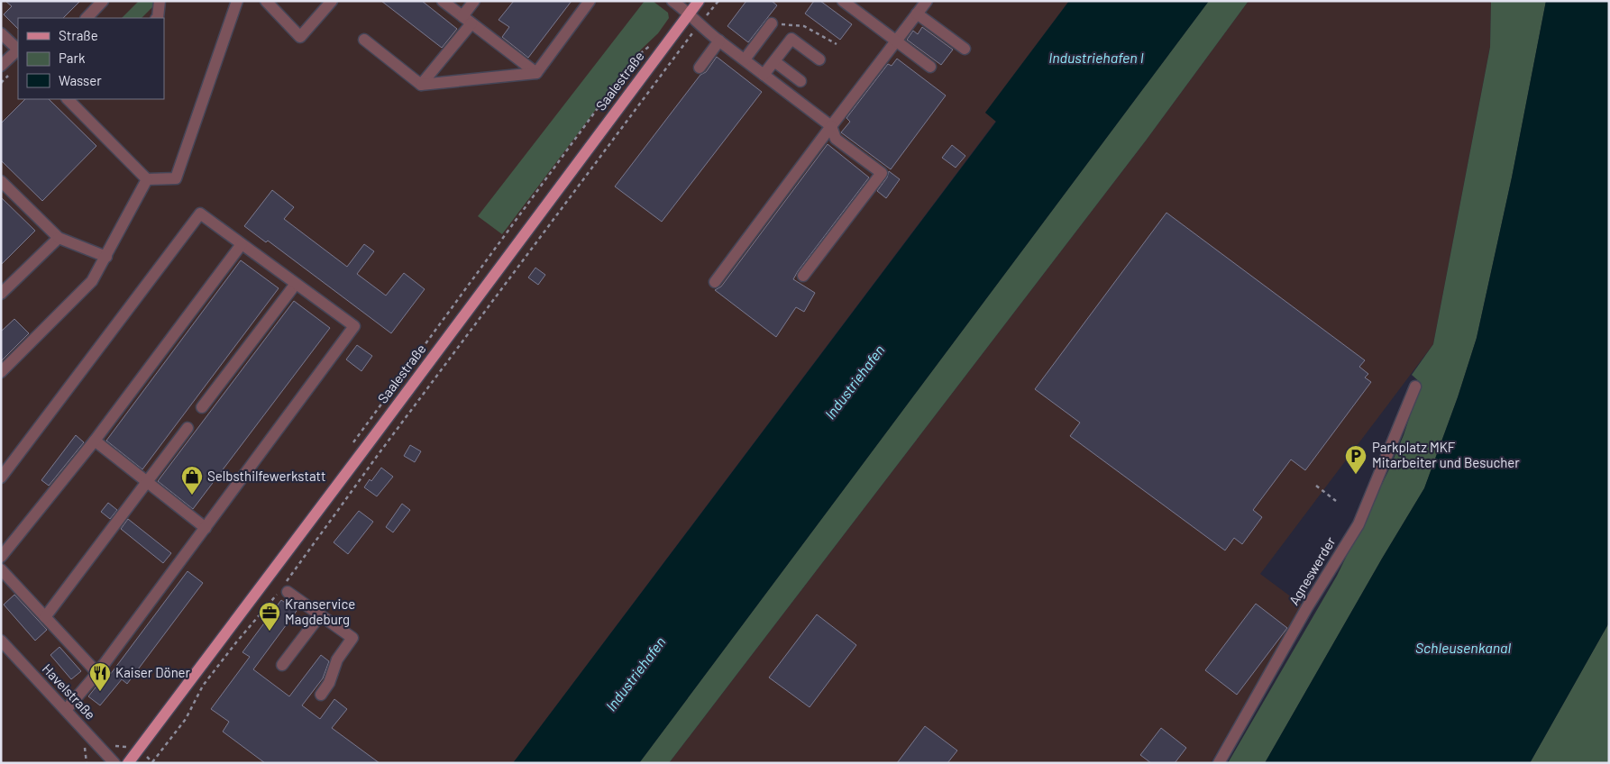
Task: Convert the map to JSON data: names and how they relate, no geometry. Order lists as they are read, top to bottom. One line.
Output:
{"streets":{"main road":["Saalestraße"],"street":["Agneswerder","Havelstraße"]},"water":["Industriehafen I","Industriehafen","Schleusenkanal"],"places":{"parking":["Parkplatz MKF Mitarbeiter und Besucher"],"shop":["Selbsthilfewerkstatt"],"office":["Kranservice Magdeburg"],"restaurant":["Kaiser Döner"]},"legend":["Straße","Park","Wasser"]}
